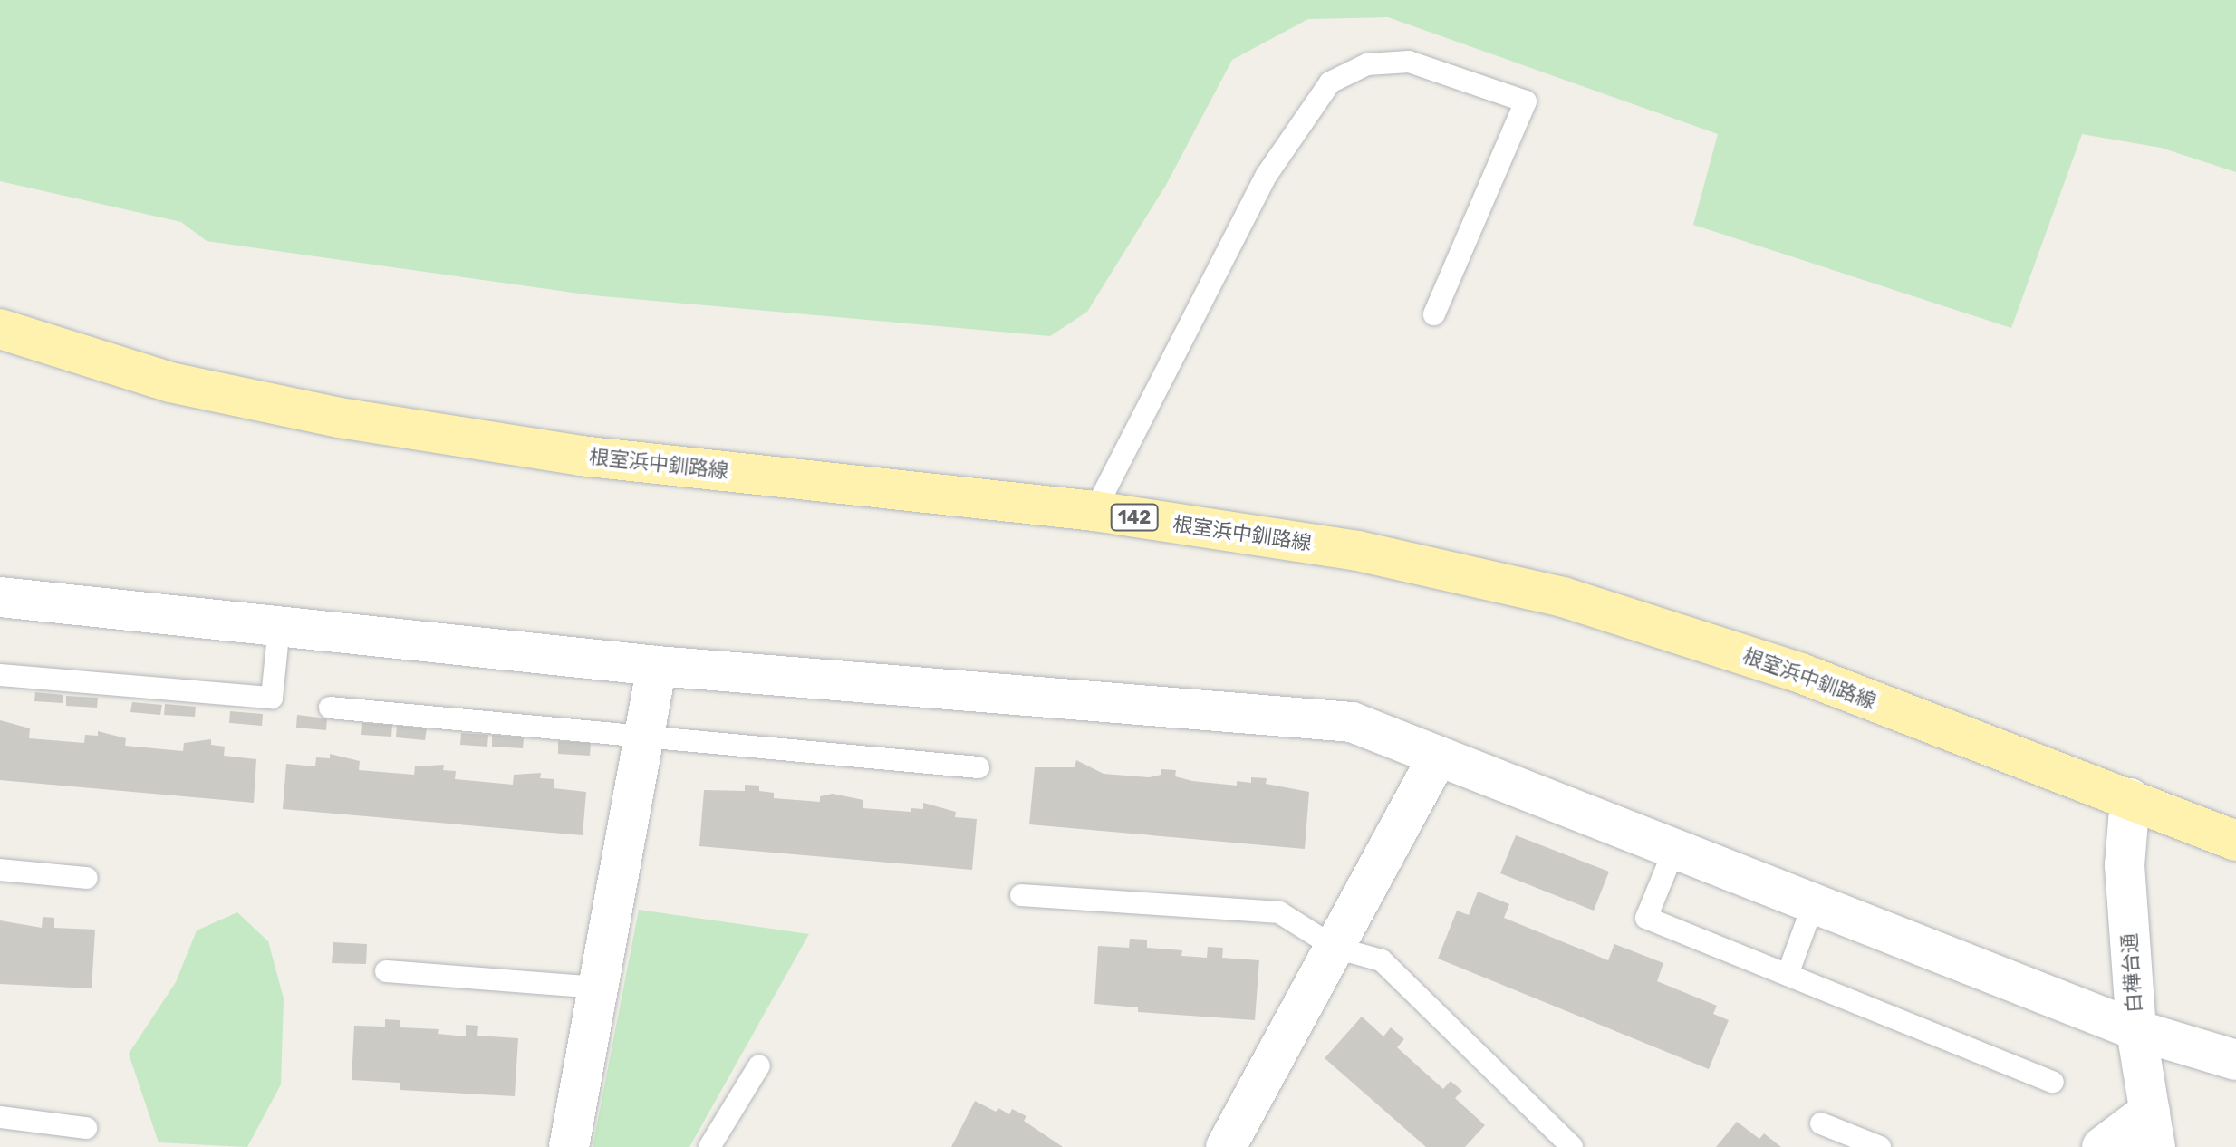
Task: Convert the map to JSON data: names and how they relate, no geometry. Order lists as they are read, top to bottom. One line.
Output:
{"streets":{"main road":["根室浜中釧路線","142"],"street":["白樺台通"]},"crossings":[["根室浜中釧路線","白樺台通"]]}
